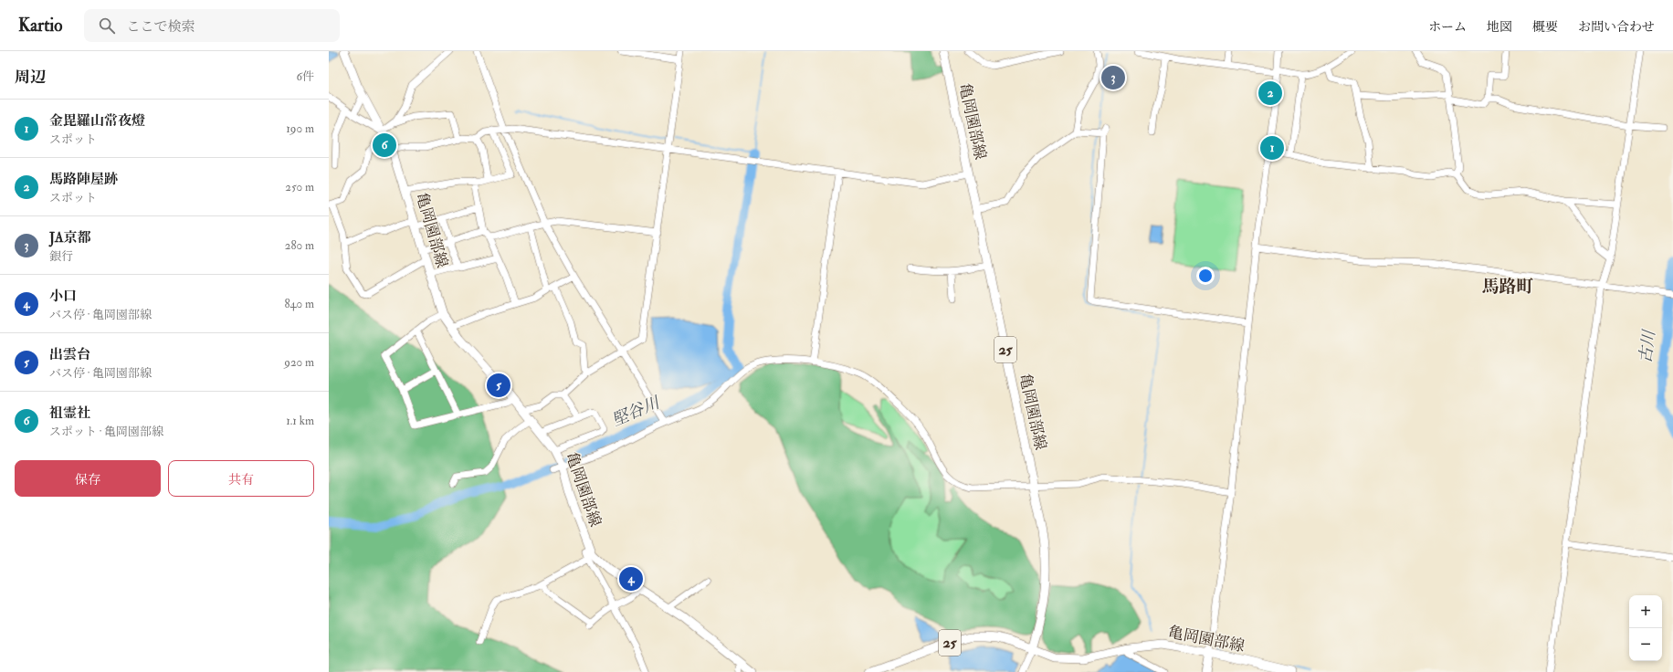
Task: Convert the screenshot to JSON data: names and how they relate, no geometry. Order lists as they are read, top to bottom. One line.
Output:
{"streets":{"main road":["亀岡園部線","25"]},"districts":["馬路町"],"water":["古川","堅谷川"],"page":{"header":"Kartio","search":"ここで検索","nav":["ホーム","地図","概要","お問い合わせ"],"heading":["周辺","6件"],"pins":["3","2","6","1","5","4"],"list":[{"mark":"1","name":"金毘羅山常夜燈","note":"スポット","value":"190 m"},{"mark":"2","name":"馬路陣屋跡","note":"スポット","value":"250 m"},{"mark":"3","name":"JA京都","note":"銀行","value":"280 m"},{"mark":"4","name":"小口","note":"バス停 · 亀岡園部線","value":"840 m"},{"mark":"5","name":"出雲台","note":"バス停 · 亀岡園部線","value":"920 m"},{"mark":"6","name":"祖霊社","note":"スポット · 亀岡園部線","value":"1.1 km"}],"buttons":["保存","共有"],"map_buttons":["+","−"]}}
